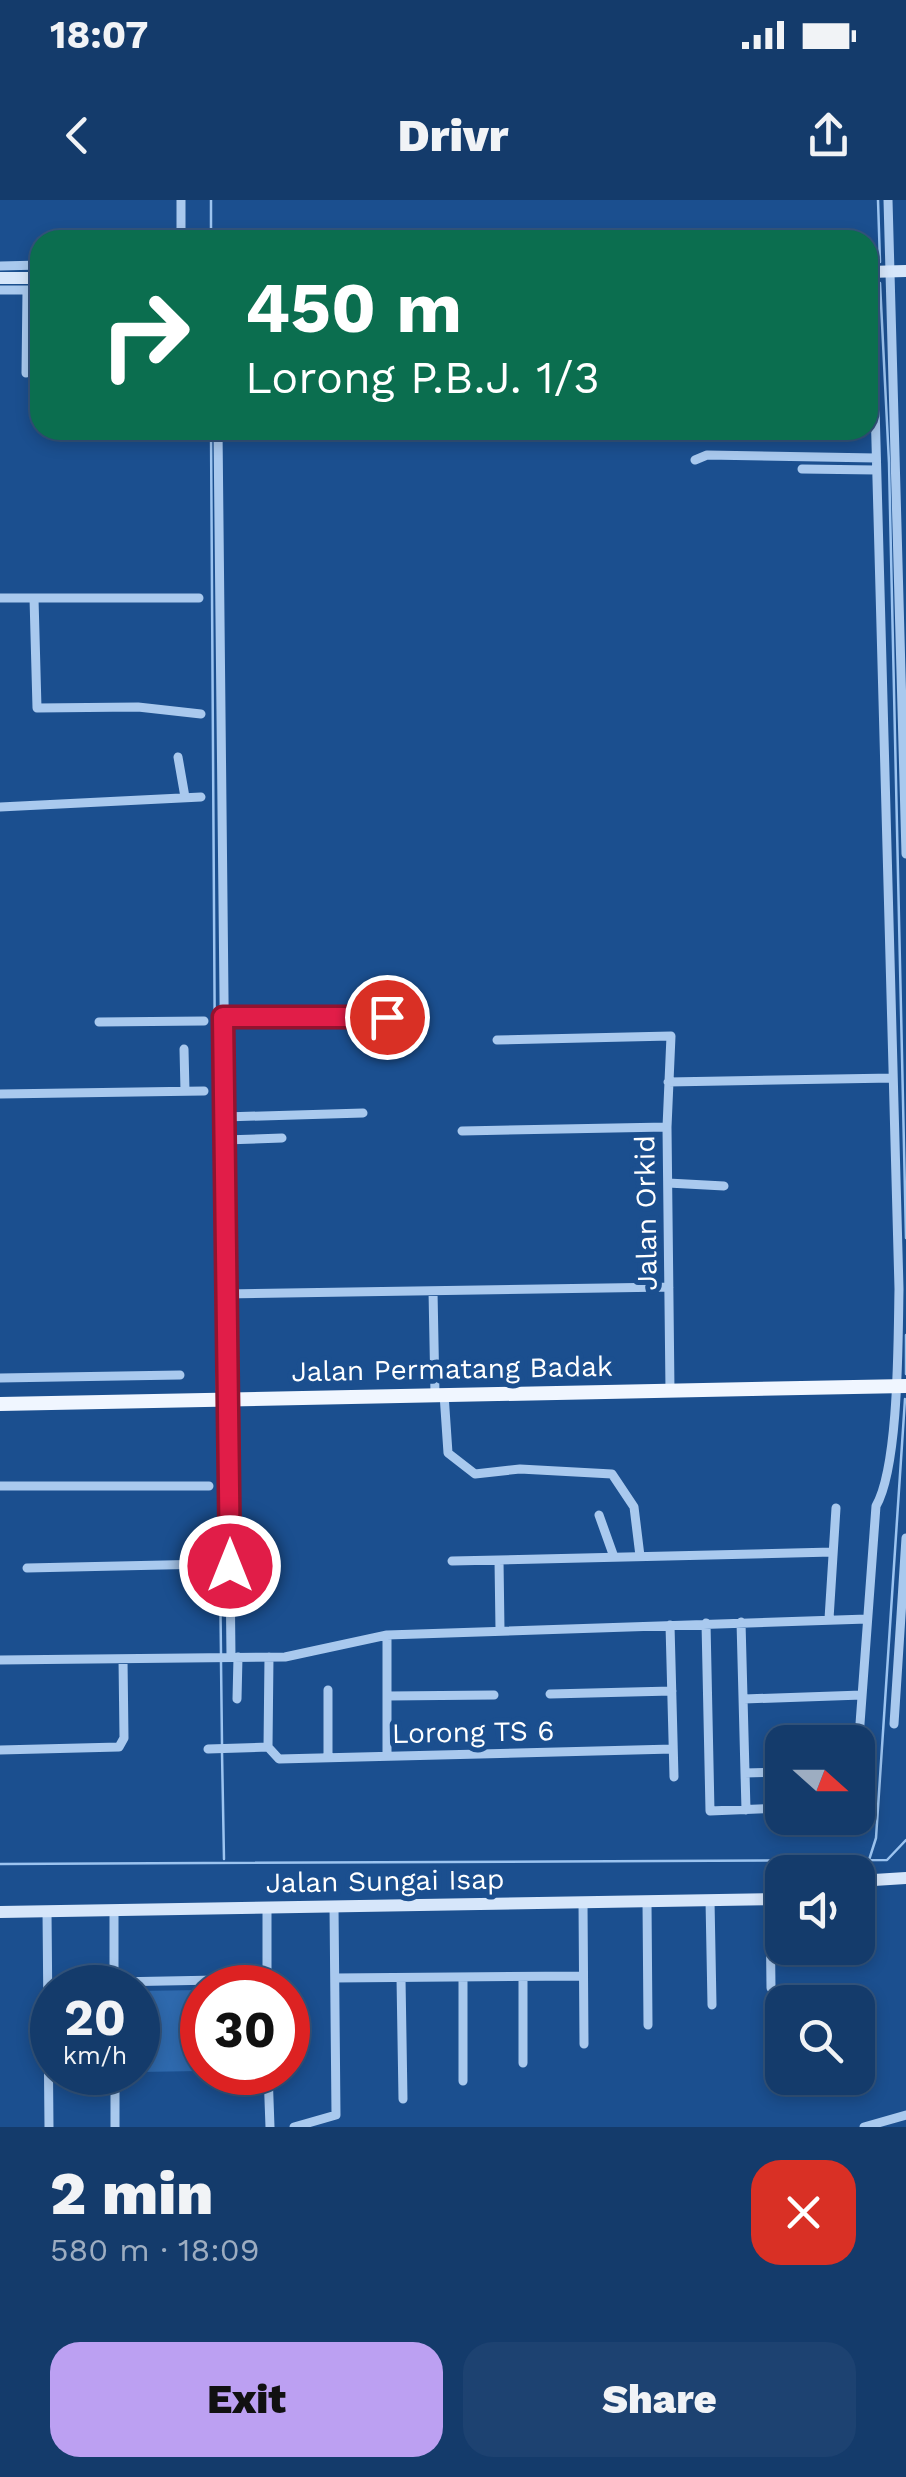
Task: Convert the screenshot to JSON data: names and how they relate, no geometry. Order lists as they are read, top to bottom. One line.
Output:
{"streets":{"main road":["Jalan Permatang Badak"],"street":["Jalan Orkid","Lorong TS 6","Jalan Sungai Isap"]},"crossings":[["Jalan Orkid","Jalan Permatang Badak"]],"north":"right","page":{"status":"18:07","header":"Drivr","turn":["450 m","Lorong P.B.J. 1/3"],"speed":"20 km/h","limit":"30","heading":["2 min","580 m · 18:09"],"buttons":["Exit","Share"]}}
